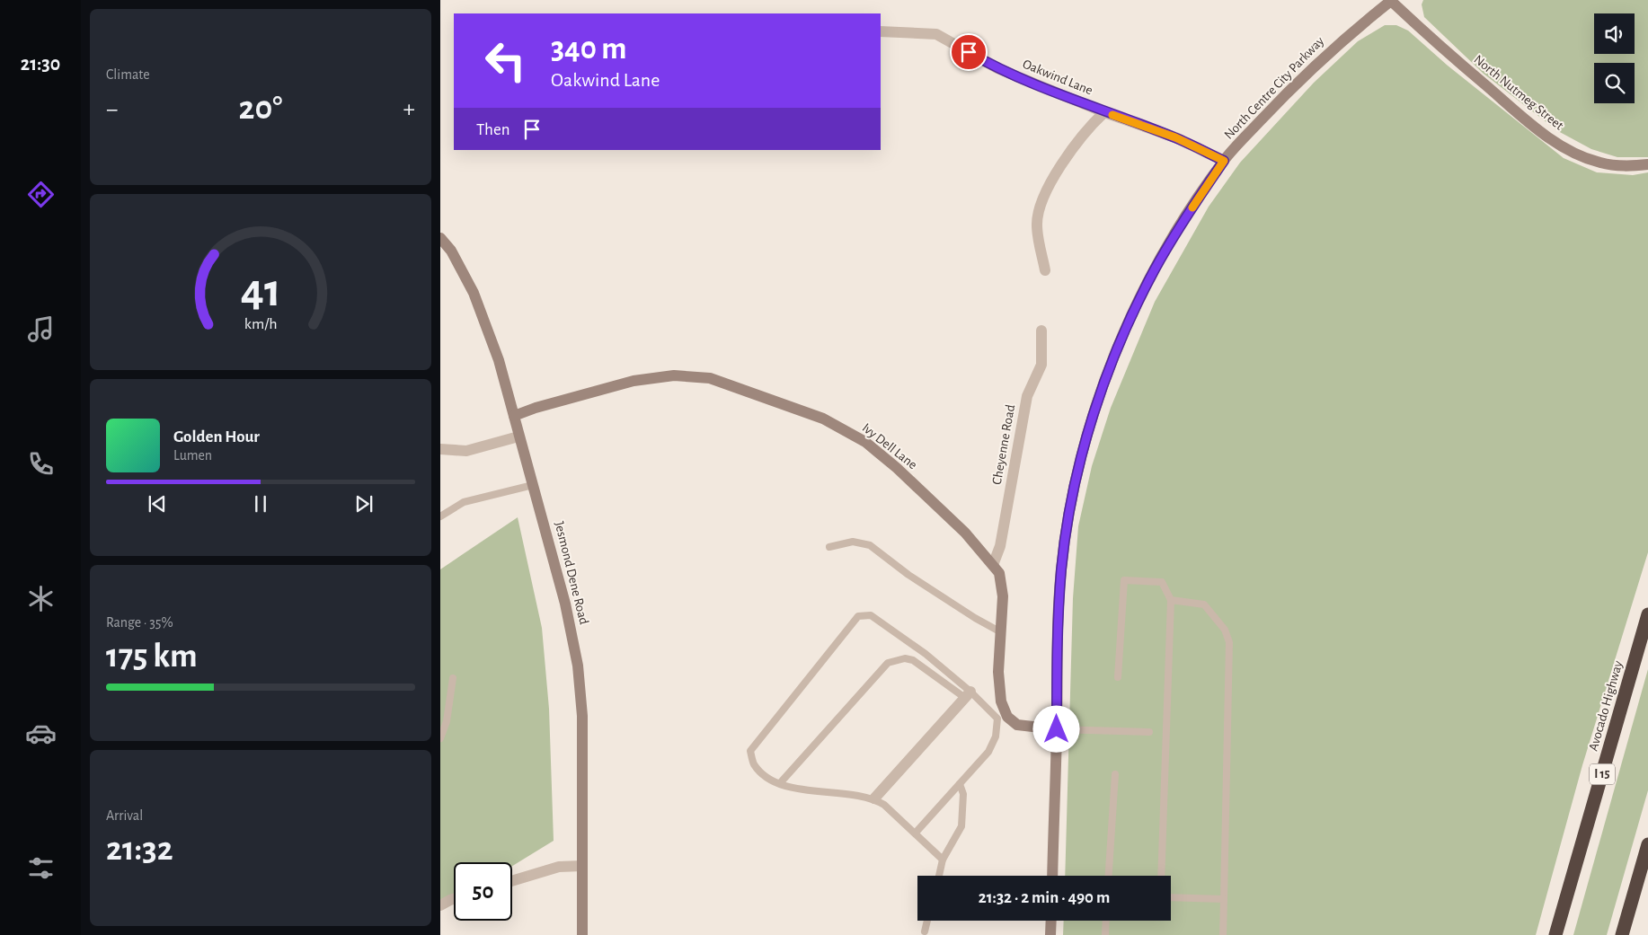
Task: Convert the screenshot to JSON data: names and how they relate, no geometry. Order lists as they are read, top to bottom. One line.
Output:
{"streets":{"highway":["Avocado Highway","I 15"],"street":["Oakwind Lane","North Centre City Parkway","North Nutmeg Street","Cheyenne Road","Ivy Dell Lane","Jesmond Dene Road"]},"crossings":[["Oakwind Lane","North Centre City Parkway"],["North Centre City Parkway","North Nutmeg Street"],["Cheyenne Road","Ivy Dell Lane"],["Ivy Dell Lane","Jesmond Dene Road"]],"page":{"tabs":"21:30","tile":["Climate",["Range · 35%","175 km"],["Arrival","21:32"]],"turn":["340 m","Oakwind Lane"],"heat":["−","20°","+"],"then":"Then","song":["Golden Hour","Lumen"],"limit":"50","trip":"21:32 · 2 min · 490 m","gauge":["41","km/h"]}}
